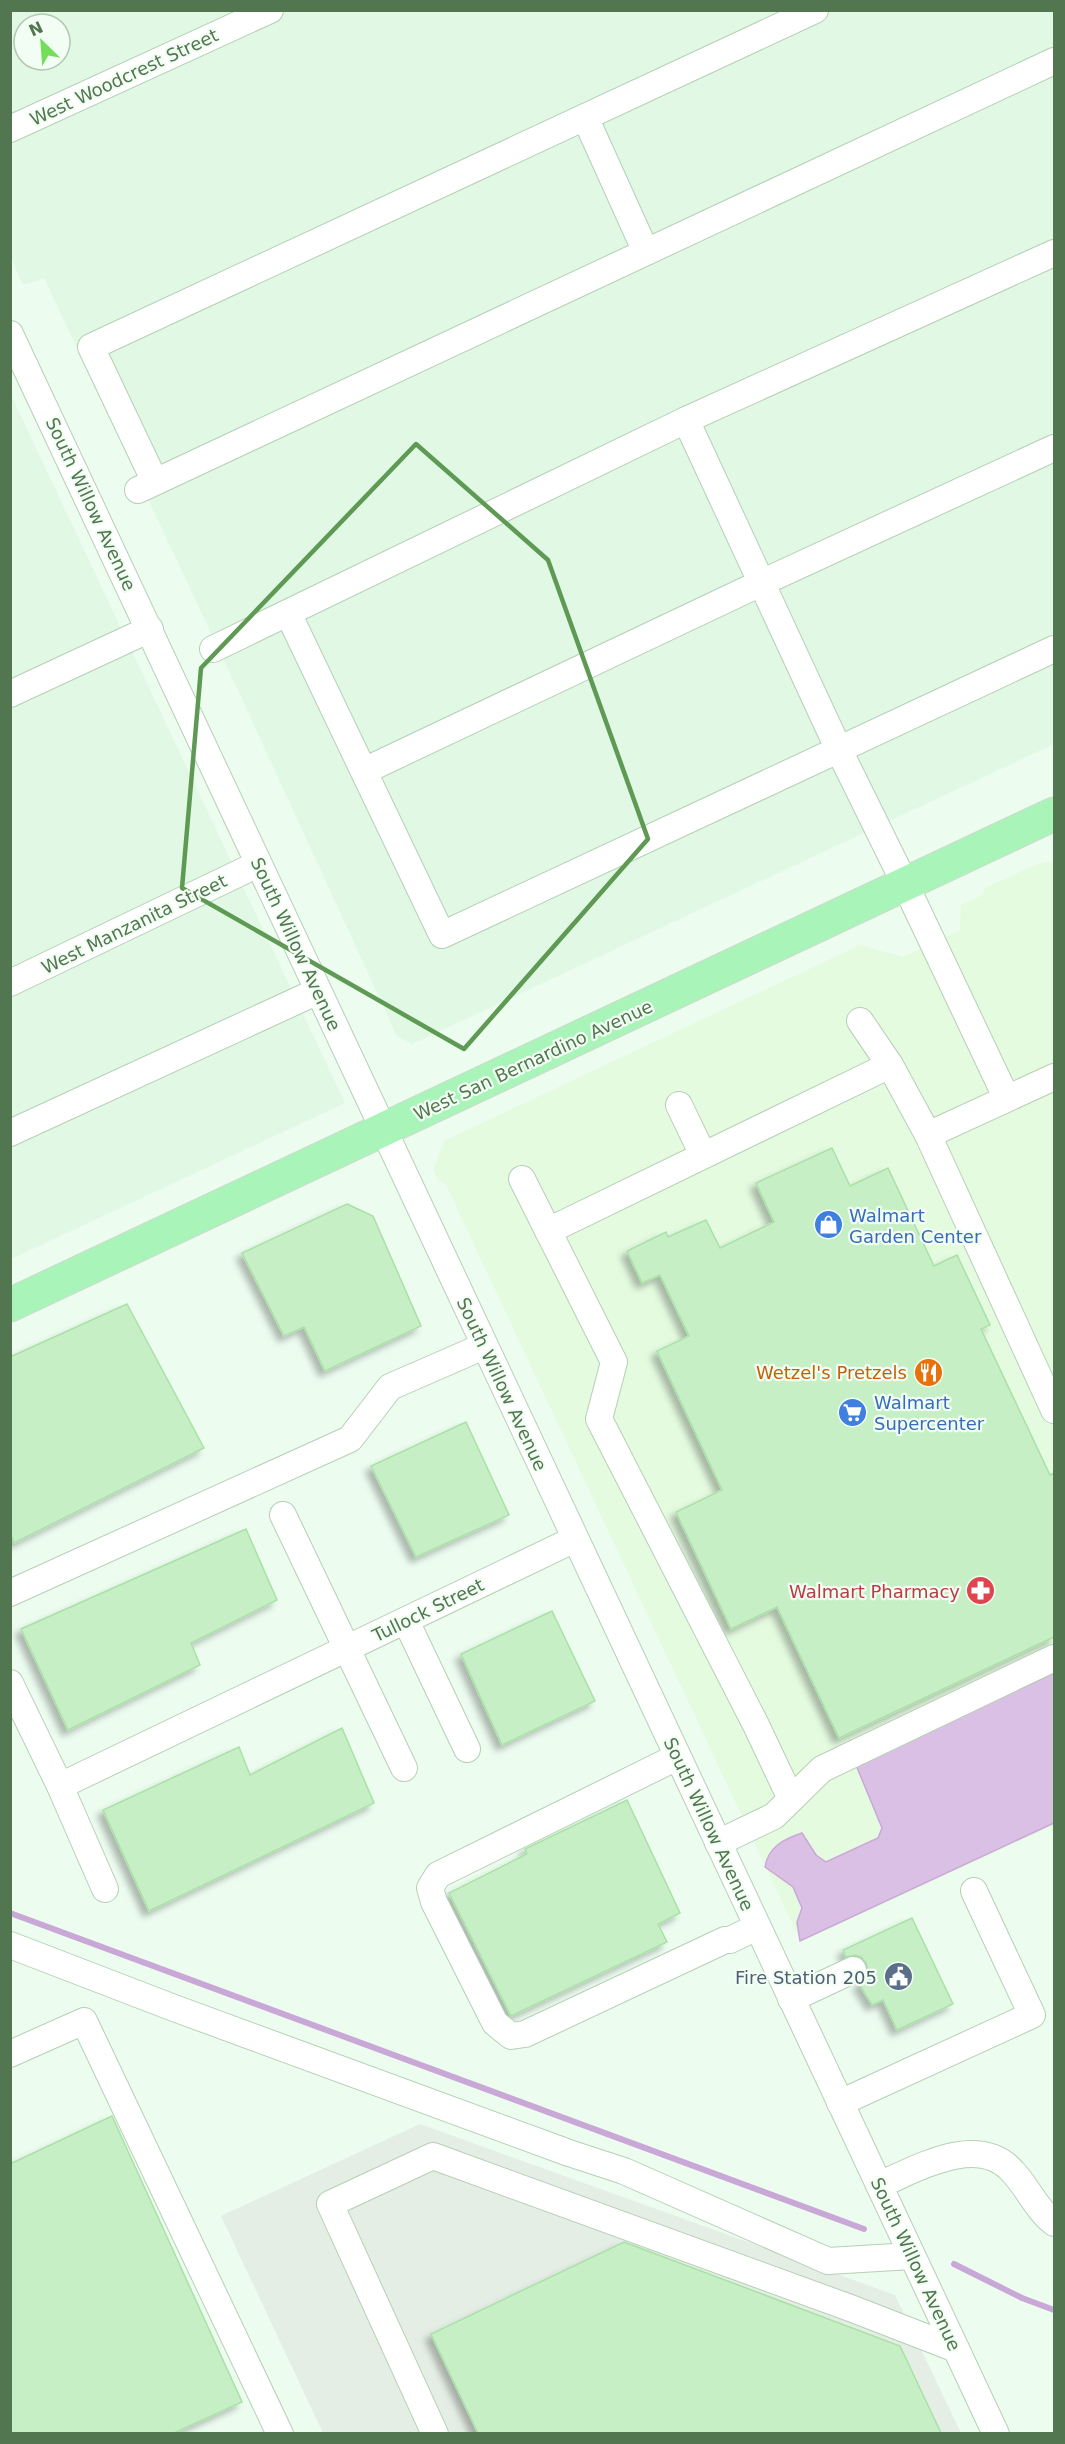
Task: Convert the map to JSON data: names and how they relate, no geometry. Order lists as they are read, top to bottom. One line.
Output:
{"streets":{"main road":["West San Bernardino Avenue"],"street":["West Woodcrest Street","South Willow Avenue","West Manzanita Street","Tullock Street"]},"crossings":[["South Willow Avenue","West Manzanita Street"],["South Willow Avenue","West San Bernardino Avenue"],["South Willow Avenue","Tullock Street"]],"places":{"shop":["Walmart Garden Center"],"restaurant":["Wetzel's Pretzels"],"supermarket":["Walmart Supercenter"],"pharmacy":["Walmart Pharmacy"],"public building":["Fire Station 205"]},"north":"top left"}
